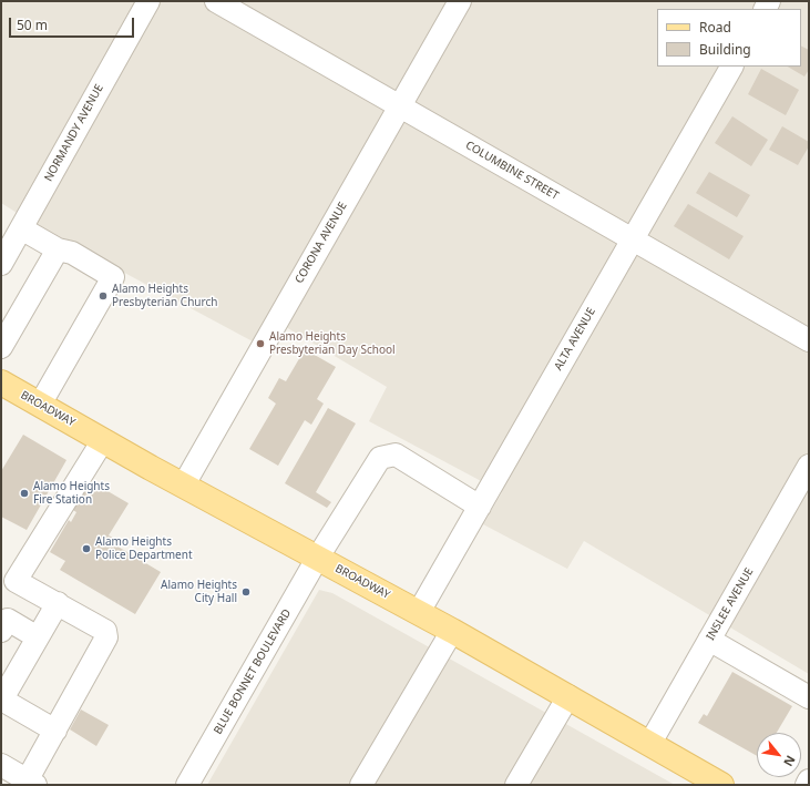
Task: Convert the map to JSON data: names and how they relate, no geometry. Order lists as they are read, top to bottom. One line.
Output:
{"streets":{"main road":["BROADWAY"],"street":["NORMANDY AVENUE","COLUMBINE STREET","CORONA AVENUE","ALTA AVENUE","INSLEE AVENUE","BLUE BONNET BOULEVARD"]},"crossings":[["COLUMBINE STREET","CORONA AVENUE"],["COLUMBINE STREET","ALTA AVENUE"],["CORONA AVENUE","BROADWAY"],["ALTA AVENUE","BROADWAY"],["ALTA AVENUE","BLUE BONNET BOULEVARD"],["BROADWAY","INSLEE AVENUE"],["BROADWAY","BLUE BONNET BOULEVARD"]],"places":["Alamo Heights Presbyterian Church","Alamo Heights Presbyterian Day School","Alamo Heights Fire Station","Alamo Heights Police Department","Alamo Heights City Hall"],"legend":["Road","Building"],"scale_bar":"50 m","north":"bottom right"}
